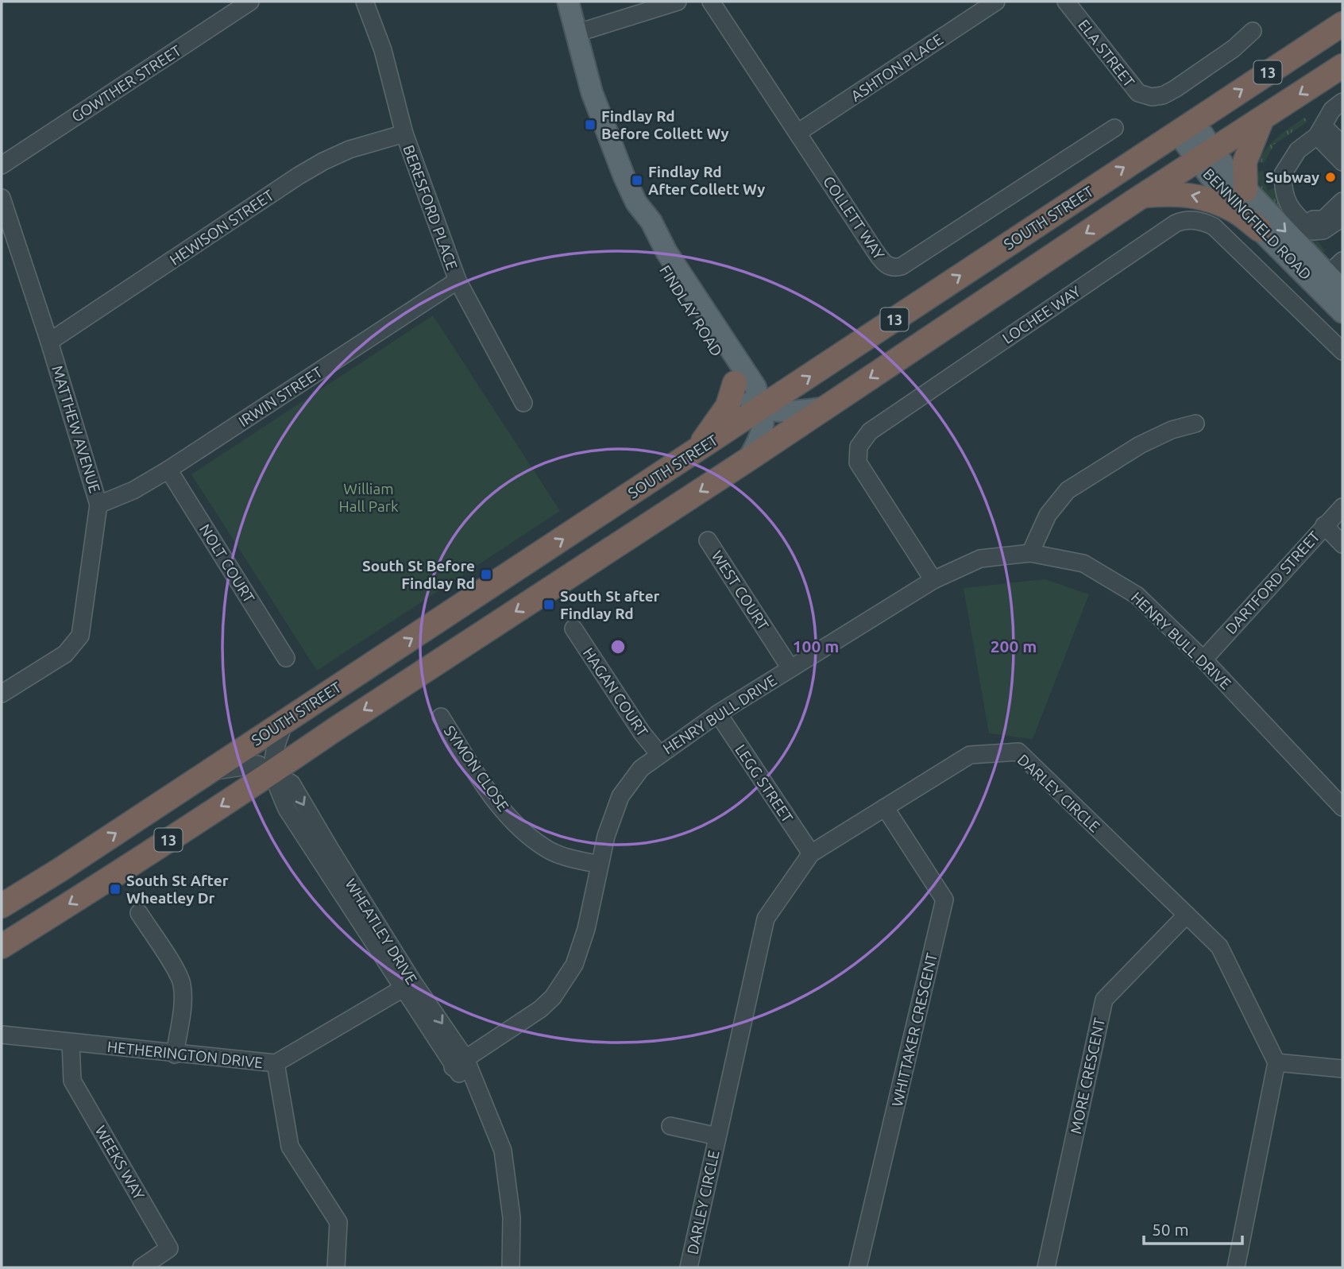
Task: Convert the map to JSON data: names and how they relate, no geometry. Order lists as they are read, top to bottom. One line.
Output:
{"streets":{"highway":["13","SOUTH STREET"],"main road":["BENNINGFIELD ROAD","FINDLAY ROAD"],"street":["ELA STREET","ASHTON PLACE","GOWTHER STREET","BERESFORD PLACE","COLLETT WAY","HEWISON STREET","LOCHEE WAY","IRWIN STREET","MATTHEW AVENUE","NOLT COURT","DARTFORD STREET","WEST COURT","HENRY BULL DRIVE","HAGAN COURT","SYMON CLOSE","LEGG STREET","DARLEY CIRCLE","WHEATLEY DRIVE","WHITTAKER CRESCENT","HETHERINGTON DRIVE","MORE CRESCENT","WEEKS WAY"]},"crossings":[["ASHTON PLACE","COLLETT WAY"],["13","BENNINGFIELD ROAD"],["13","FINDLAY ROAD"],["13","WHEATLEY DRIVE"],["BERESFORD PLACE","HEWISON STREET"],["BERESFORD PLACE","IRWIN STREET"],["SOUTH STREET","BENNINGFIELD ROAD"],["SOUTH STREET","FINDLAY ROAD"],["SOUTH STREET","WHEATLEY DRIVE"],["HEWISON STREET","MATTHEW AVENUE"],["LOCHEE WAY","HENRY BULL DRIVE"],["IRWIN STREET","MATTHEW AVENUE"],["IRWIN STREET","NOLT COURT"],["DARTFORD STREET","HENRY BULL DRIVE"],["WEST COURT","HENRY BULL DRIVE"],["HENRY BULL DRIVE","HAGAN COURT"],["HENRY BULL DRIVE","SYMON CLOSE"],["HENRY BULL DRIVE","LEGG STREET"],["HENRY BULL DRIVE","WHEATLEY DRIVE"],["LEGG STREET","DARLEY CIRCLE"],["DARLEY CIRCLE","WHITTAKER CRESCENT"],["DARLEY CIRCLE","MORE CRESCENT"],["WHEATLEY DRIVE","HETHERINGTON DRIVE"],["HETHERINGTON DRIVE","WEEKS WAY"]],"parks":["William Hall Park"],"places":{"transit":["Findlay Rd Before Collett Wy","Findlay Rd After Collett Wy","South St Before Findlay Rd","South St after Findlay Rd","South St After Wheatley Dr"],"other":["Subway"]},"scale_bar":"50 m","rings":["100 m","200 m"]}
